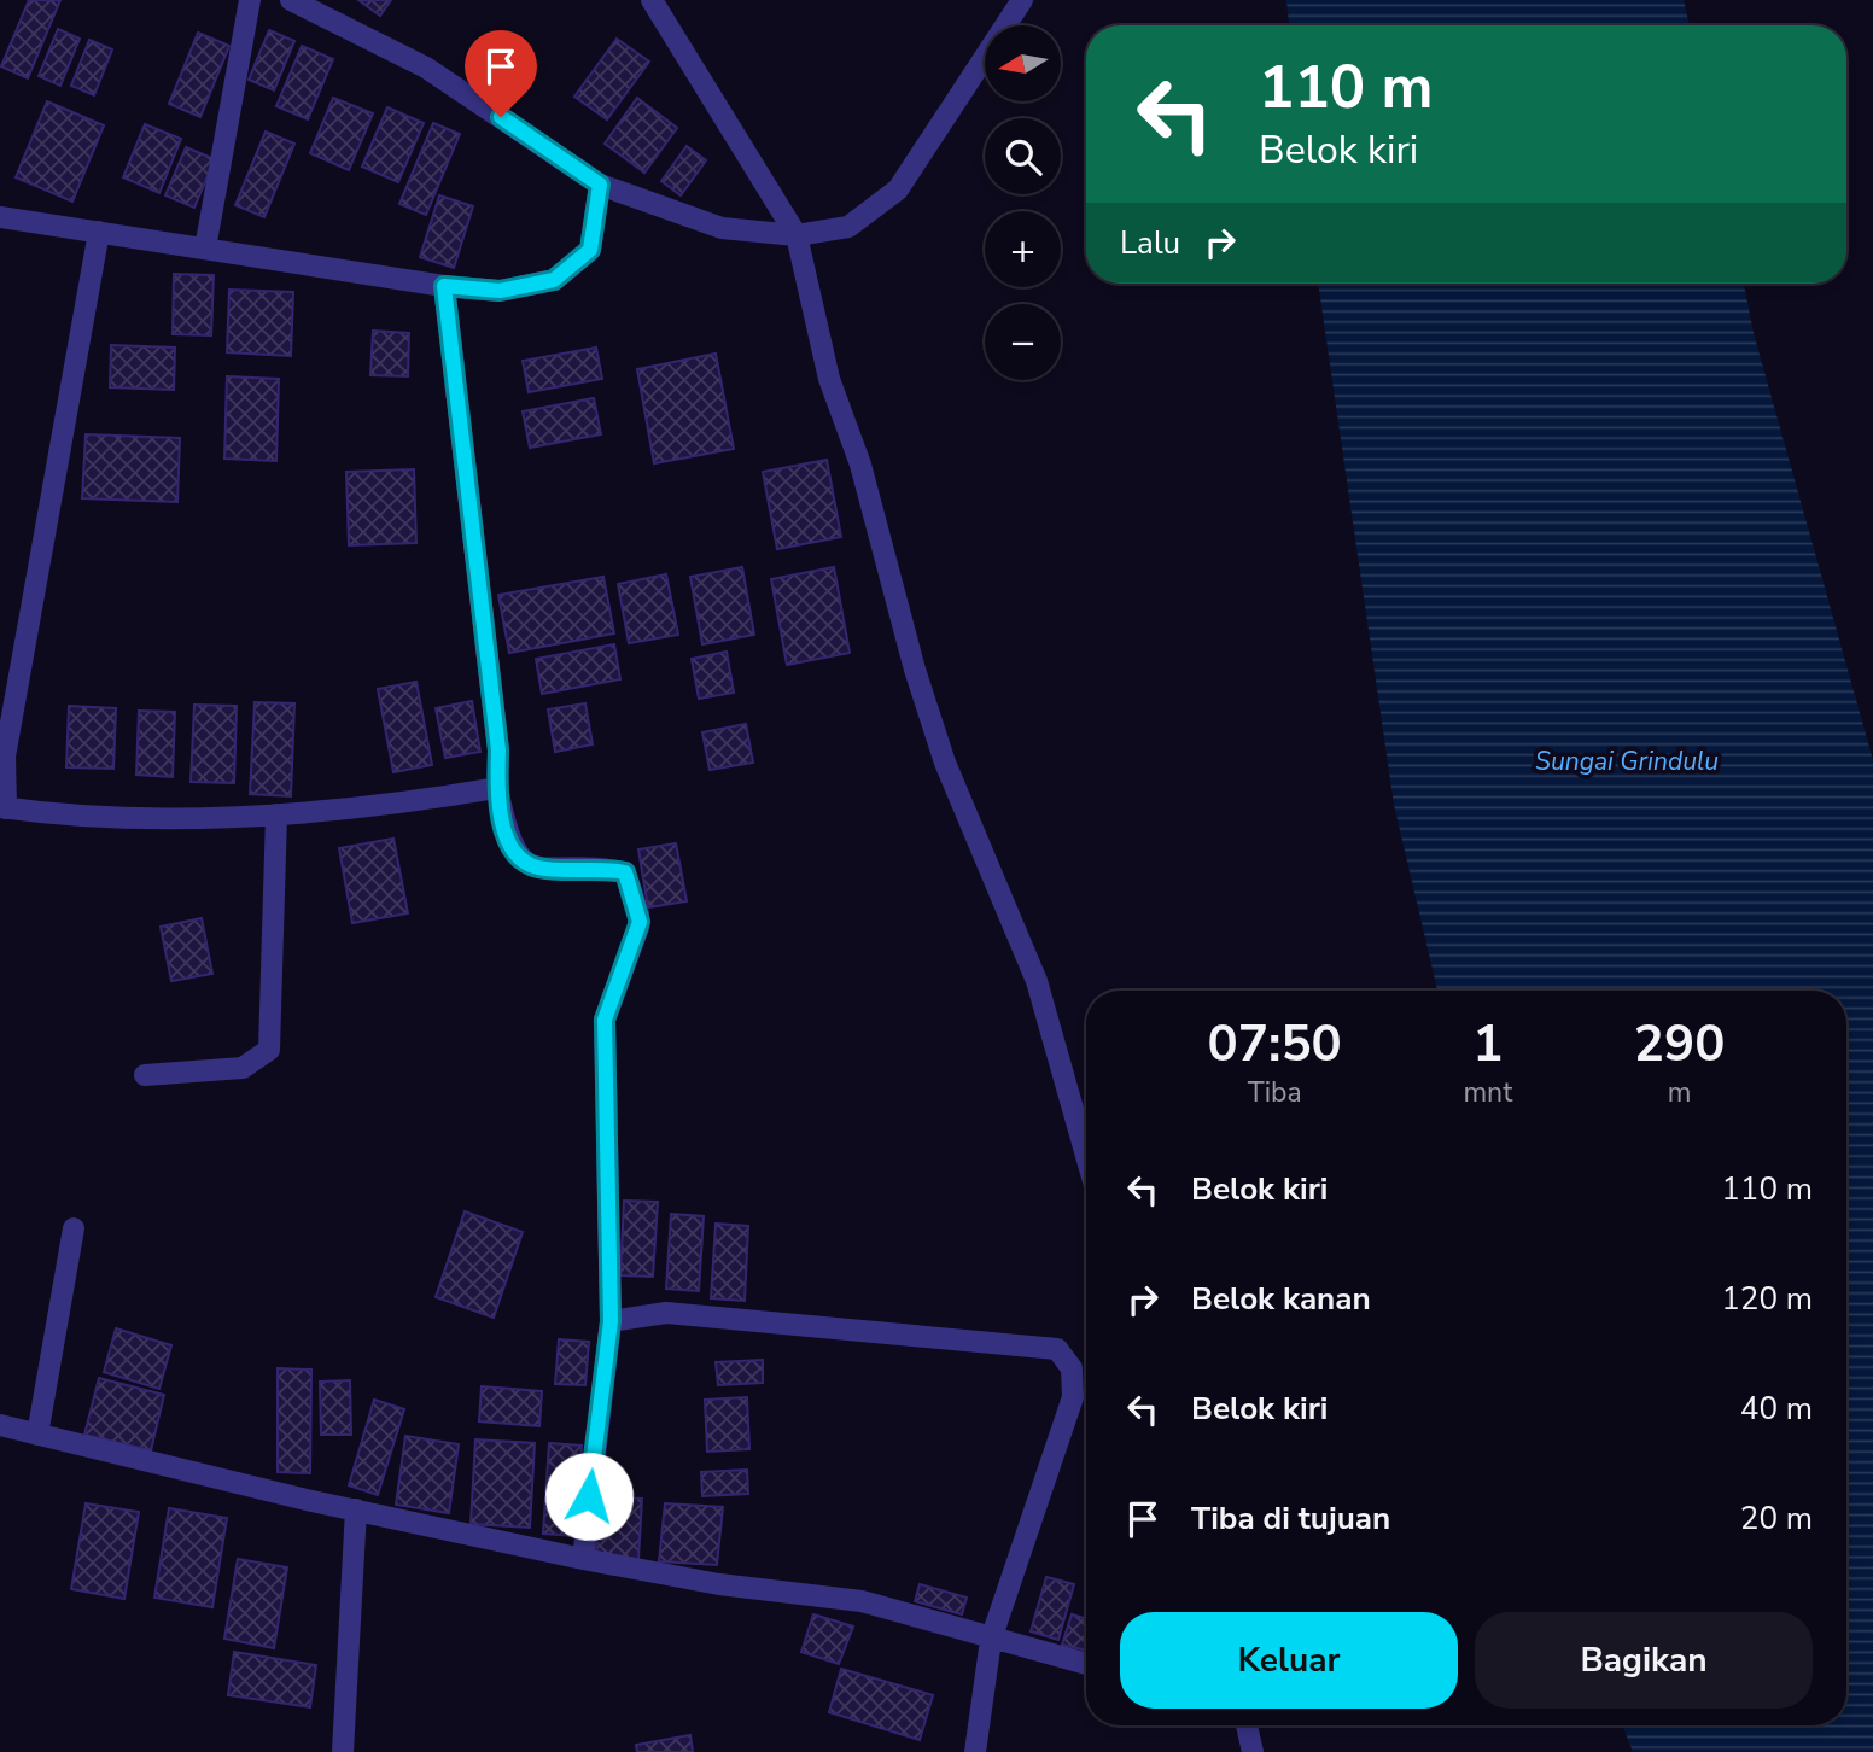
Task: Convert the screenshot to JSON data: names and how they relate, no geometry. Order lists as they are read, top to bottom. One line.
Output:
{"water":["Sungai Grindulu"],"north":"left","page":{"map_buttons":["+","−"],"turn":["110 m","Belok kiri"],"then":"Lalu","eta":["07:50","Tiba","1","mnt","290","m"],"list":[{"name":"Belok kiri","value":"110 m"},{"name":"Belok kanan","value":"120 m"},{"name":"Belok kiri","value":"40 m"},{"name":"Tiba di tujuan","value":"20 m"}],"buttons":["Keluar","Bagikan"]}}
